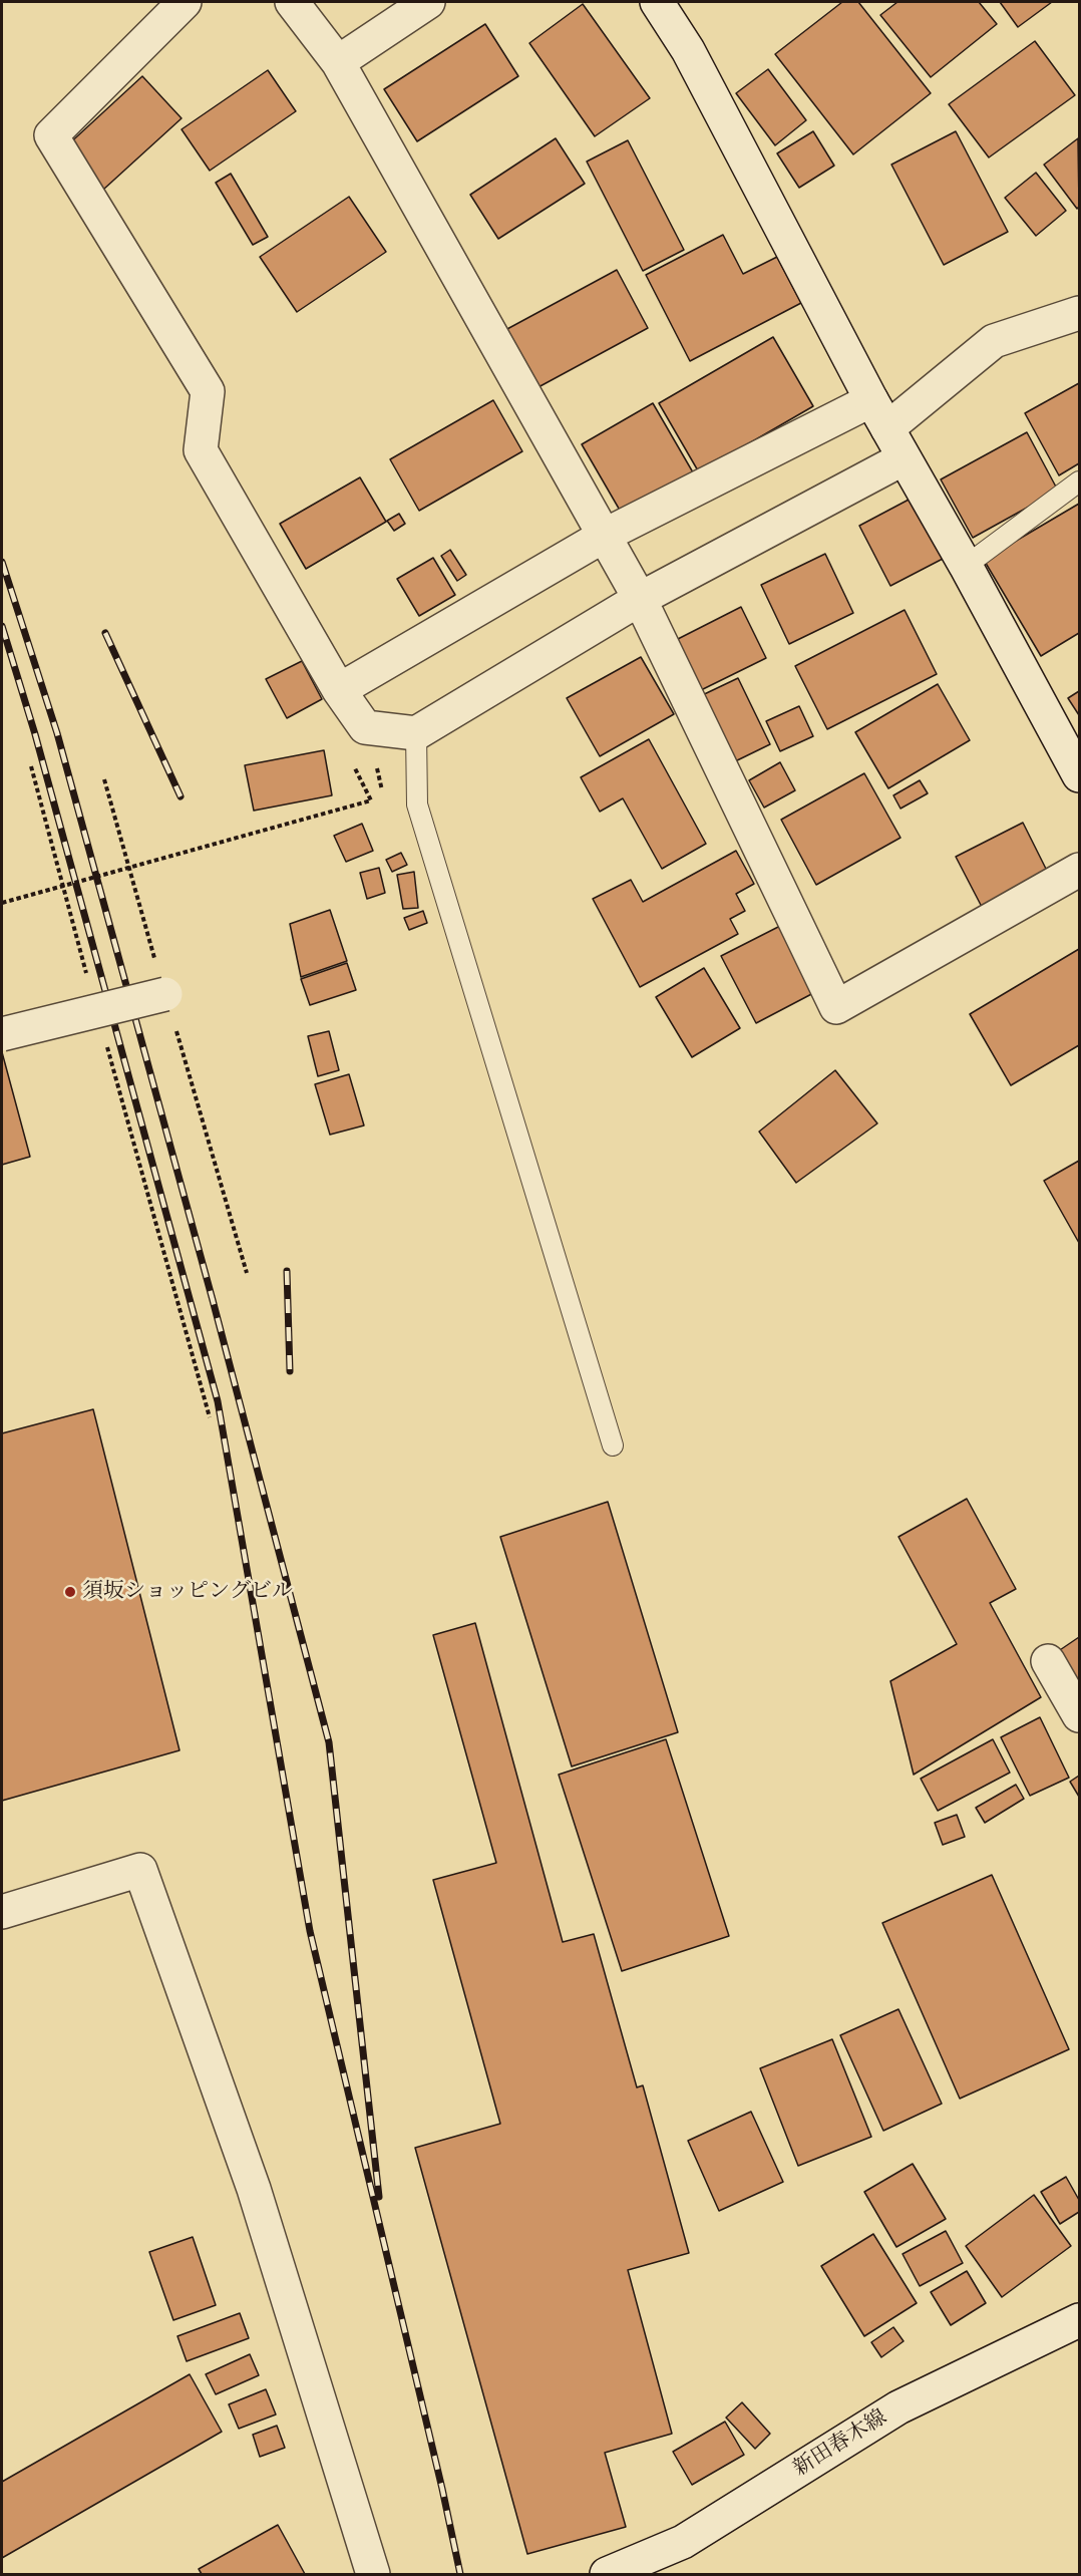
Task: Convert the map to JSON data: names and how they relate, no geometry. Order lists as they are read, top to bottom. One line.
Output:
{"streets":{"street":["新田春木線"]},"places":["須坂ショッピングビル"]}
